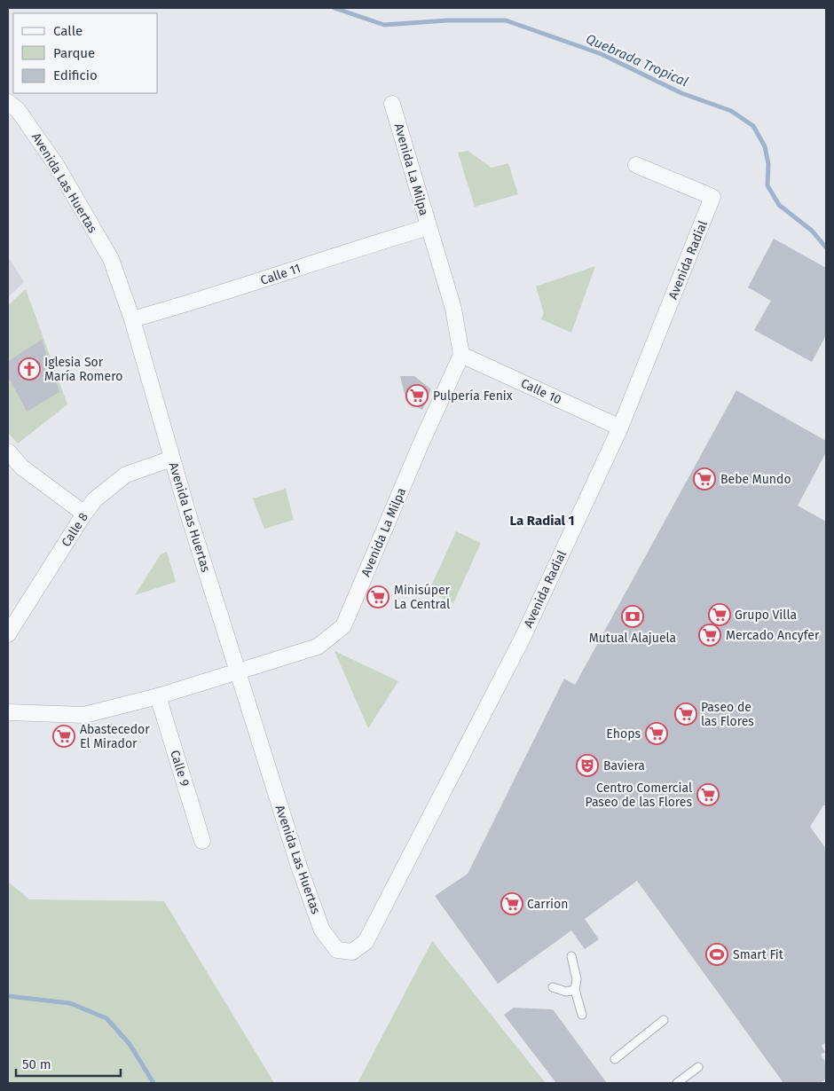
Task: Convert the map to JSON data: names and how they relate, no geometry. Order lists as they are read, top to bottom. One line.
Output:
{"streets":{"street":["Avenida La Milpa","Avenida Las Huertas","Avenida Radial","Calle 11","Calle 10","Calle 8","Calle 9"]},"crossings":[["Avenida La Milpa","Avenida Las Huertas"],["Avenida La Milpa","Calle 11"],["Avenida La Milpa","Calle 10"],["Avenida La Milpa","Calle 9"],["Avenida Las Huertas","Avenida Radial"],["Avenida Las Huertas","Calle 11"],["Avenida Las Huertas","Calle 8"],["Avenida Radial","Calle 10"]],"districts":["La Radial 1"],"water":["Quebrada Tropical"],"places":{"church":["Iglesia Sor María Romero"],"supermarket":["Pulpería Fenix","Bebe Mundo","Minisúper La Central","Grupo Villa","Mercado Ancyfer","Paseo de las Flores","Ehops","Abastecedor El Mirador","Centro Comercial Paseo de las Flores","Carrion"],"bank":["Mutual Alajuela"],"theatre":["Baviera"],"sports":["Smart Fit"]},"legend":["Calle","Parque","Edificio"],"scale_bar":"50 m"}
